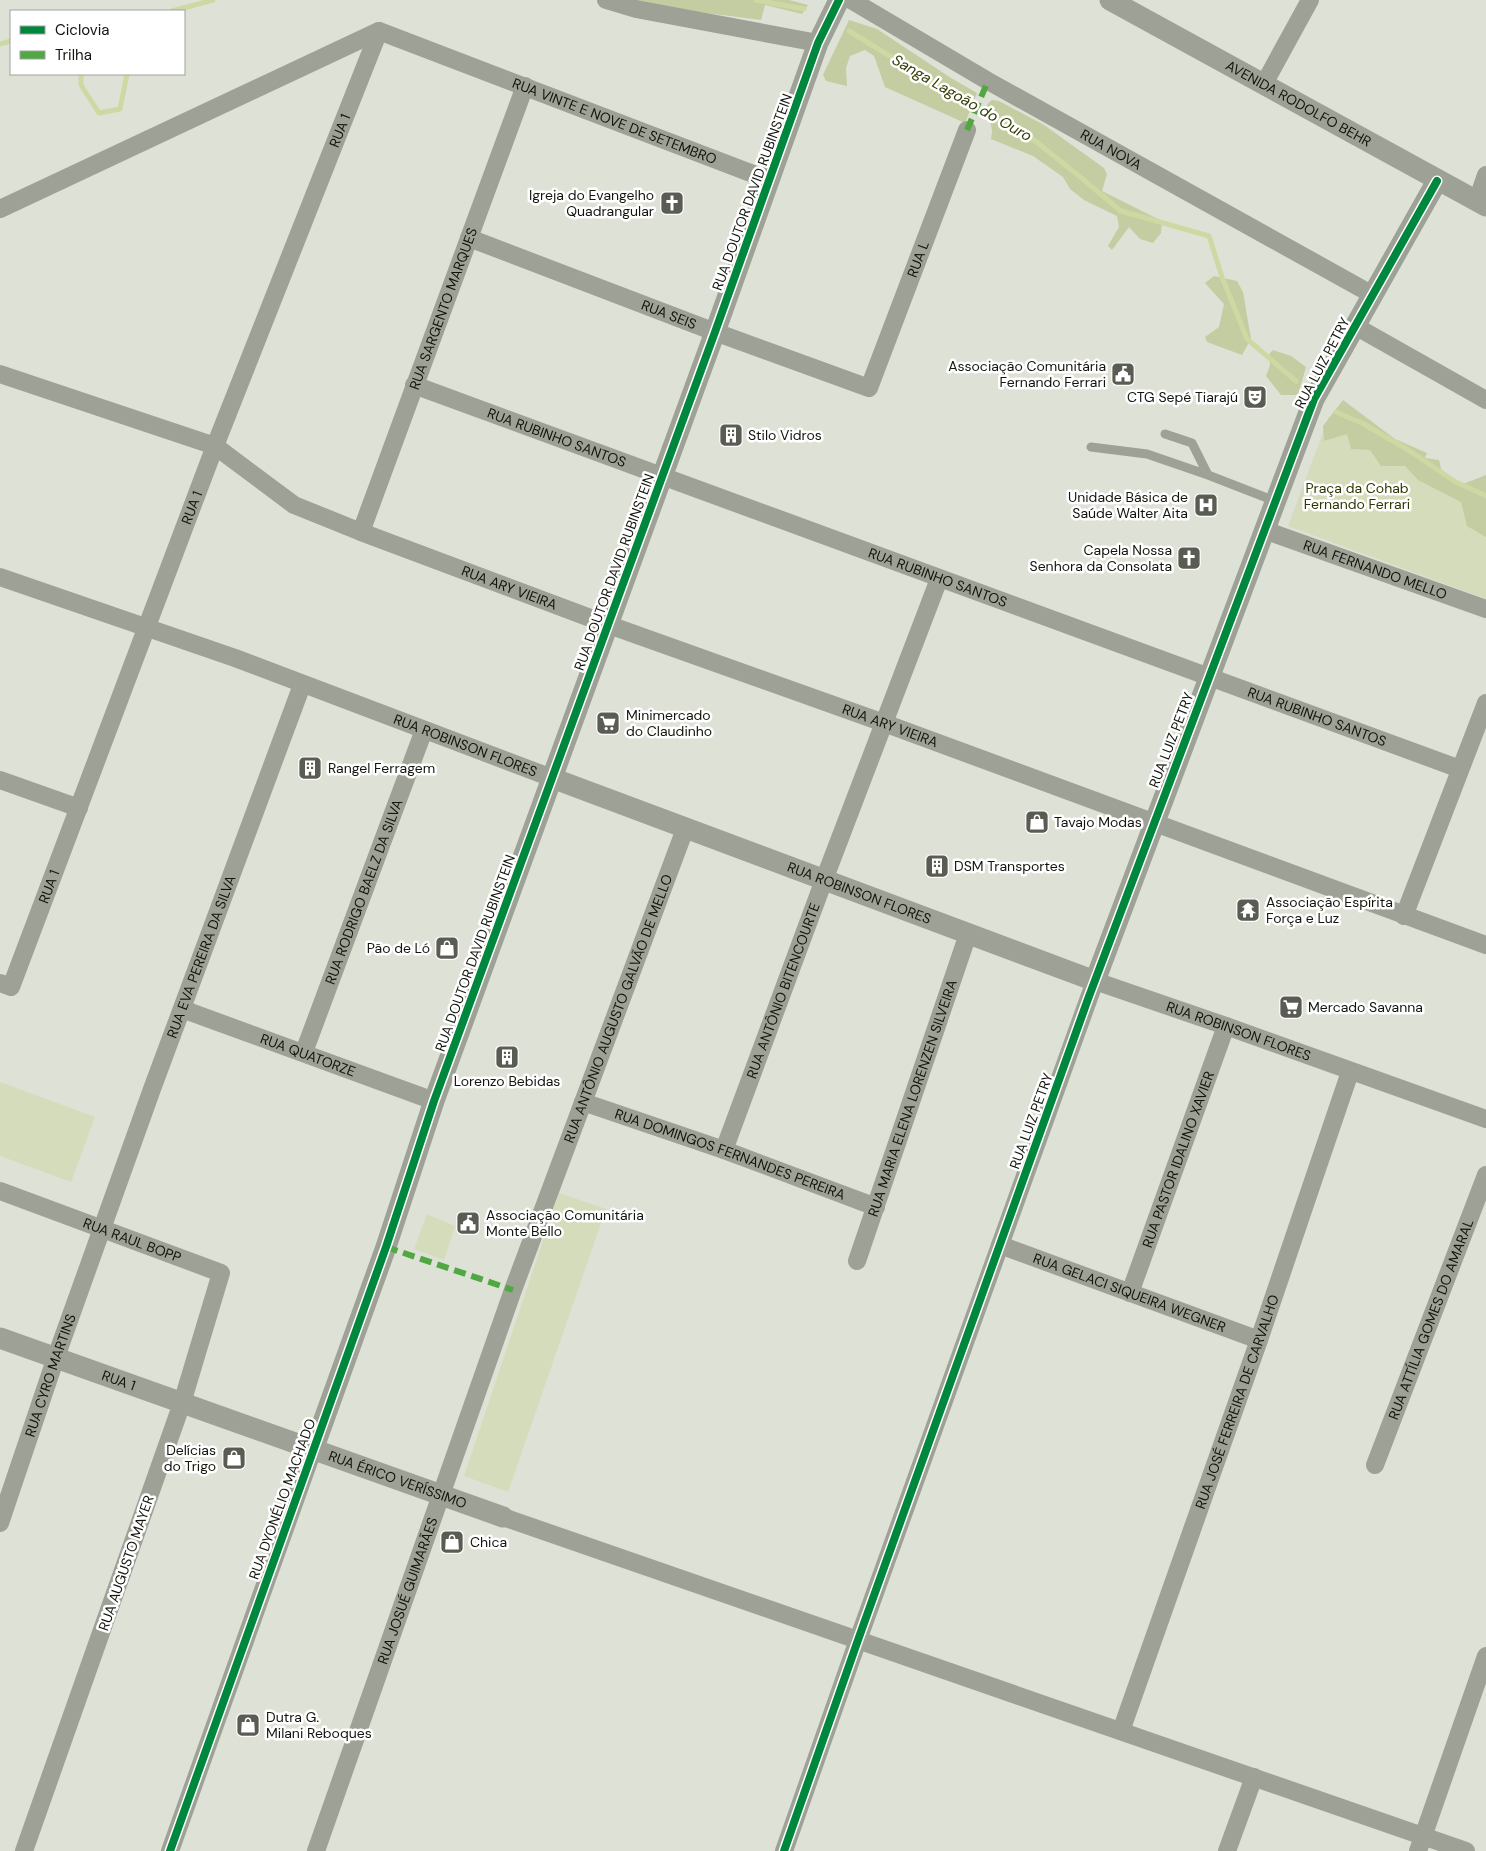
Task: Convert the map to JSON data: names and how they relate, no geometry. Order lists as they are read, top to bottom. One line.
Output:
{"streets":{"street":["AVENIDA RODOLFO BEHR","RUA VINTE E NOVE DE SETEMBRO","RUA 1","RUA NOVA","RUA DOUTOR DAVID RUBINSTEIN","RUA L","RUA SARGENTO MARQUES","RUA SEIS","RUA LUIZ PETRY","RUA RUBINHO SANTOS","RUA FERNANDO MELLO","RUA ARY VIEIRA","RUA ROBINSON FLORES","RUA RODRIGO BAELZ DA SILVA","RUA EVA PEREIRA DA SILVA","RUA ANTÔNIO BITENCOURTE","RUA ANTÔNIO AUGUSTO GALVÃO DE MELLO","RUA QUATORZE","RUA MARIA ELENA LORENZEN SILVEIRA","RUA DOMINGOS FERNANDES PEREIRA","RUA PASTOR IDALINO XAVIER","RUA RAUL BOPP","RUA GELACI SIQUEIRA WEGNER","RUA ATTÍLIA GOMES DO AMARAL","RUA CYRO MARTINS","RUA JOSÉ FERREIRA DE CARVALHO","RUA ÉRICO VERÍSSIMO","RUA DYONÉLIO MACHADO","RUA AUGUSTO MAYER","RUA JOSUÉ GUIMARÃES"]},"crossings":[["AVENIDA RODOLFO BEHR","RUA LUIZ PETRY"],["RUA VINTE E NOVE DE SETEMBRO","RUA 1"],["RUA VINTE E NOVE DE SETEMBRO","RUA DOUTOR DAVID RUBINSTEIN"],["RUA VINTE E NOVE DE SETEMBRO","RUA SARGENTO MARQUES"],["RUA 1","RUA ARY VIEIRA"],["RUA 1","RUA ROBINSON FLORES"],["RUA 1","RUA CYRO MARTINS"],["RUA 1","RUA ÉRICO VERÍSSIMO"],["RUA 1","RUA AUGUSTO MAYER"],["RUA NOVA","RUA LUIZ PETRY"],["RUA DOUTOR DAVID RUBINSTEIN","RUA SEIS"],["RUA DOUTOR DAVID RUBINSTEIN","RUA RUBINHO SANTOS"],["RUA DOUTOR DAVID RUBINSTEIN","RUA ARY VIEIRA"],["RUA DOUTOR DAVID RUBINSTEIN","RUA ROBINSON FLORES"],["RUA DOUTOR DAVID RUBINSTEIN","RUA QUATORZE"],["RUA DOUTOR DAVID RUBINSTEIN","RUA DYONÉLIO MACHADO"],["RUA L","RUA SEIS"],["RUA SARGENTO MARQUES","RUA SEIS"],["RUA SARGENTO MARQUES","RUA RUBINHO SANTOS"],["RUA SARGENTO MARQUES","RUA ARY VIEIRA"],["RUA LUIZ PETRY","RUA RUBINHO SANTOS"],["RUA LUIZ PETRY","RUA FERNANDO MELLO"],["RUA LUIZ PETRY","RUA ARY VIEIRA"],["RUA LUIZ PETRY","RUA ROBINSON FLORES"],["RUA LUIZ PETRY","RUA GELACI SIQUEIRA WEGNER"],["RUA RUBINHO SANTOS","RUA ANTÔNIO BITENCOURTE"],["RUA ARY VIEIRA","RUA ANTÔNIO BITENCOURTE"],["RUA ROBINSON FLORES","RUA RODRIGO BAELZ DA SILVA"],["RUA ROBINSON FLORES","RUA EVA PEREIRA DA SILVA"],["RUA ROBINSON FLORES","RUA ANTÔNIO BITENCOURTE"],["RUA ROBINSON FLORES","RUA ANTÔNIO AUGUSTO GALVÃO DE MELLO"],["RUA ROBINSON FLORES","RUA MARIA ELENA LORENZEN SILVEIRA"],["RUA ROBINSON FLORES","RUA PASTOR IDALINO XAVIER"],["RUA ROBINSON FLORES","RUA JOSÉ FERREIRA DE CARVALHO"],["RUA RODRIGO BAELZ DA SILVA","RUA QUATORZE"],["RUA EVA PEREIRA DA SILVA","RUA QUATORZE"],["RUA EVA PEREIRA DA SILVA","RUA RAUL BOPP"],["RUA EVA PEREIRA DA SILVA","RUA CYRO MARTINS"],["RUA ANTÔNIO BITENCOURTE","RUA DOMINGOS FERNANDES PEREIRA"],["RUA ANTÔNIO AUGUSTO GALVÃO DE MELLO","RUA DOMINGOS FERNANDES PEREIRA"],["RUA ANTÔNIO AUGUSTO GALVÃO DE MELLO","RUA JOSUÉ GUIMARÃES"],["RUA MARIA ELENA LORENZEN SILVEIRA","RUA DOMINGOS FERNANDES PEREIRA"],["RUA PASTOR IDALINO XAVIER","RUA GELACI SIQUEIRA WEGNER"],["RUA RAUL BOPP","RUA CYRO MARTINS"],["RUA RAUL BOPP","RUA AUGUSTO MAYER"],["RUA GELACI SIQUEIRA WEGNER","RUA JOSÉ FERREIRA DE CARVALHO"],["RUA ÉRICO VERÍSSIMO","RUA DYONÉLIO MACHADO"],["RUA ÉRICO VERÍSSIMO","RUA JOSUÉ GUIMARÃES"]],"water":["Sanga Lagoão do Ouro"],"parks":["Praça da Cohab Fernando Ferrari"],"places":{"church":["Igreja do Evangelho Quadrangular","Capela Nossa Senhora da Consolata"],"public building":["Associação Comunitária Fernando Ferrari","Associação Comunitária Monte Bello"],"theatre":["CTG Sepé Tiarajú"],"building":["Stilo Vidros","Rangel Ferragem","DSM Transportes","Lorenzo Bebidas"],"hospital":["Unidade Básica de Saúde Walter Aita"],"supermarket":["Minimercado do Claudinho","Mercado Savanna"],"shop":["Tavajo Modas","Pão de Ló","Delícias do Trigo","Chica","Dutra G. Milani Reboques"],"temple":["Associação Espírita Força e Luz"]},"legend":["Ciclovia","Trilha"]}
